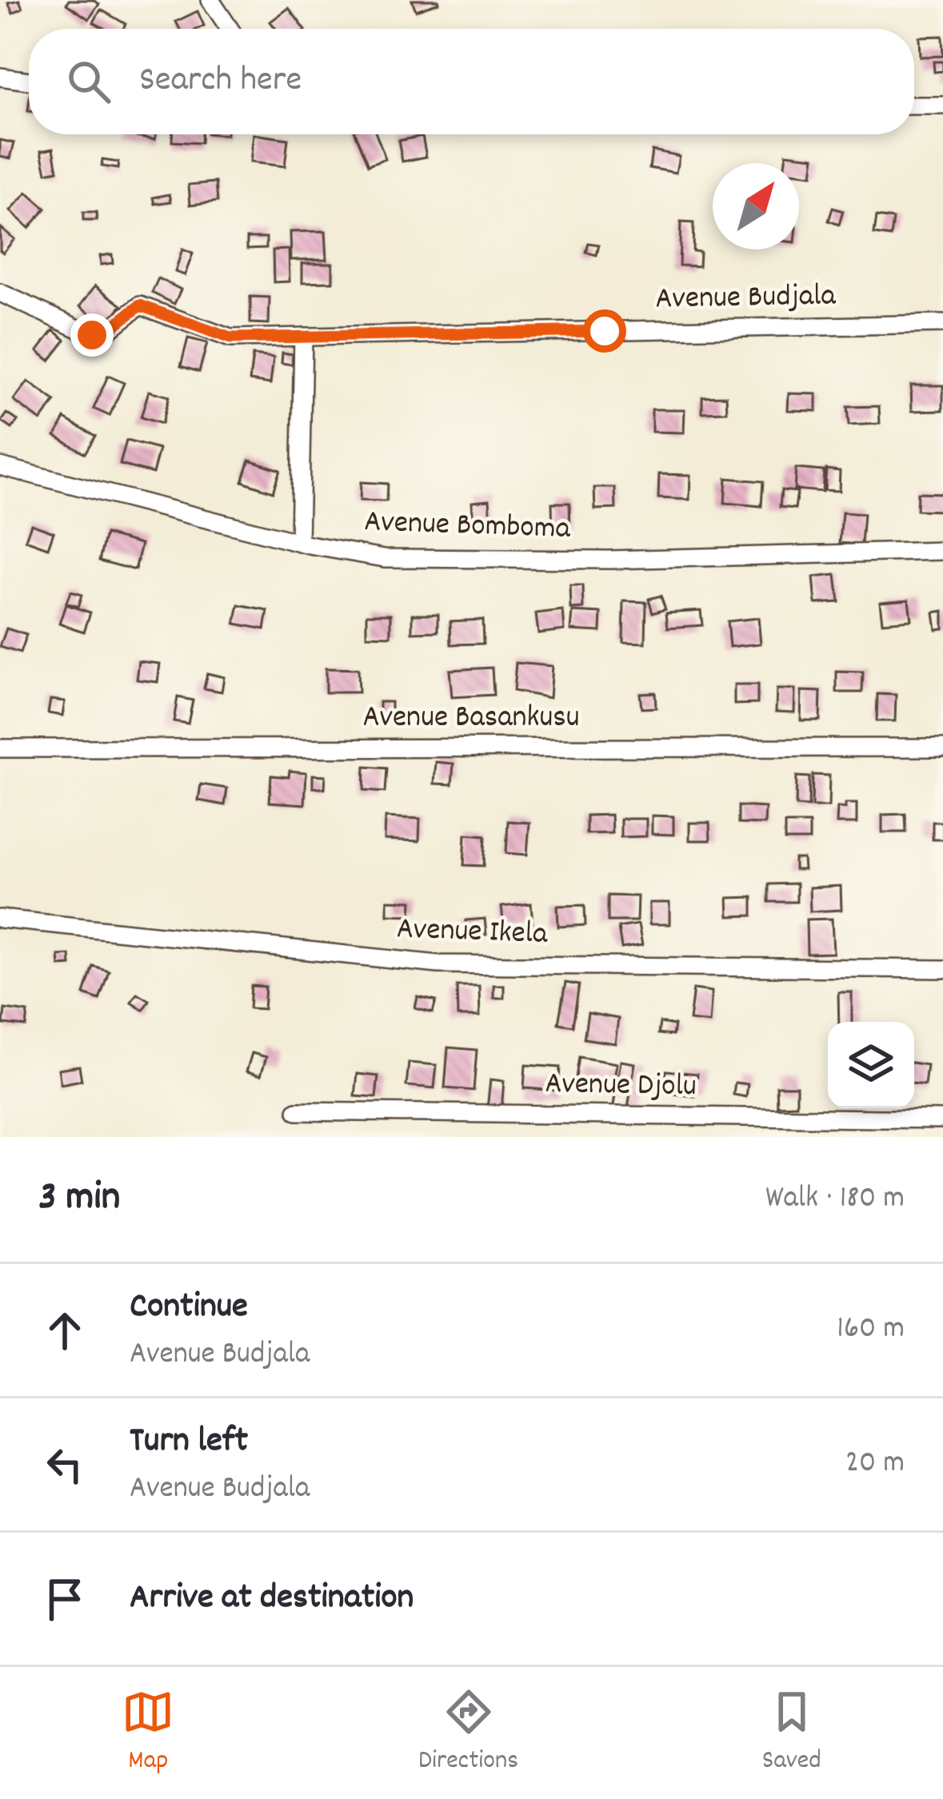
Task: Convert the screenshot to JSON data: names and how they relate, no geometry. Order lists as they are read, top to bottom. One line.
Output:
{"streets":{"street":["Avenue Budjala","Avenue Bomboma","Avenue Basankusu","Avenue Ikela","Avenue Djolu"]},"north":"top right","page":{"search":"Search here","heading":["3 min","Walk · 180 m"],"list":[["Continue","Avenue Budjala","160 m"],["Turn left","Avenue Budjala","20 m"],"Arrive at destination"],"nav":["Map","Directions","Saved"]}}
